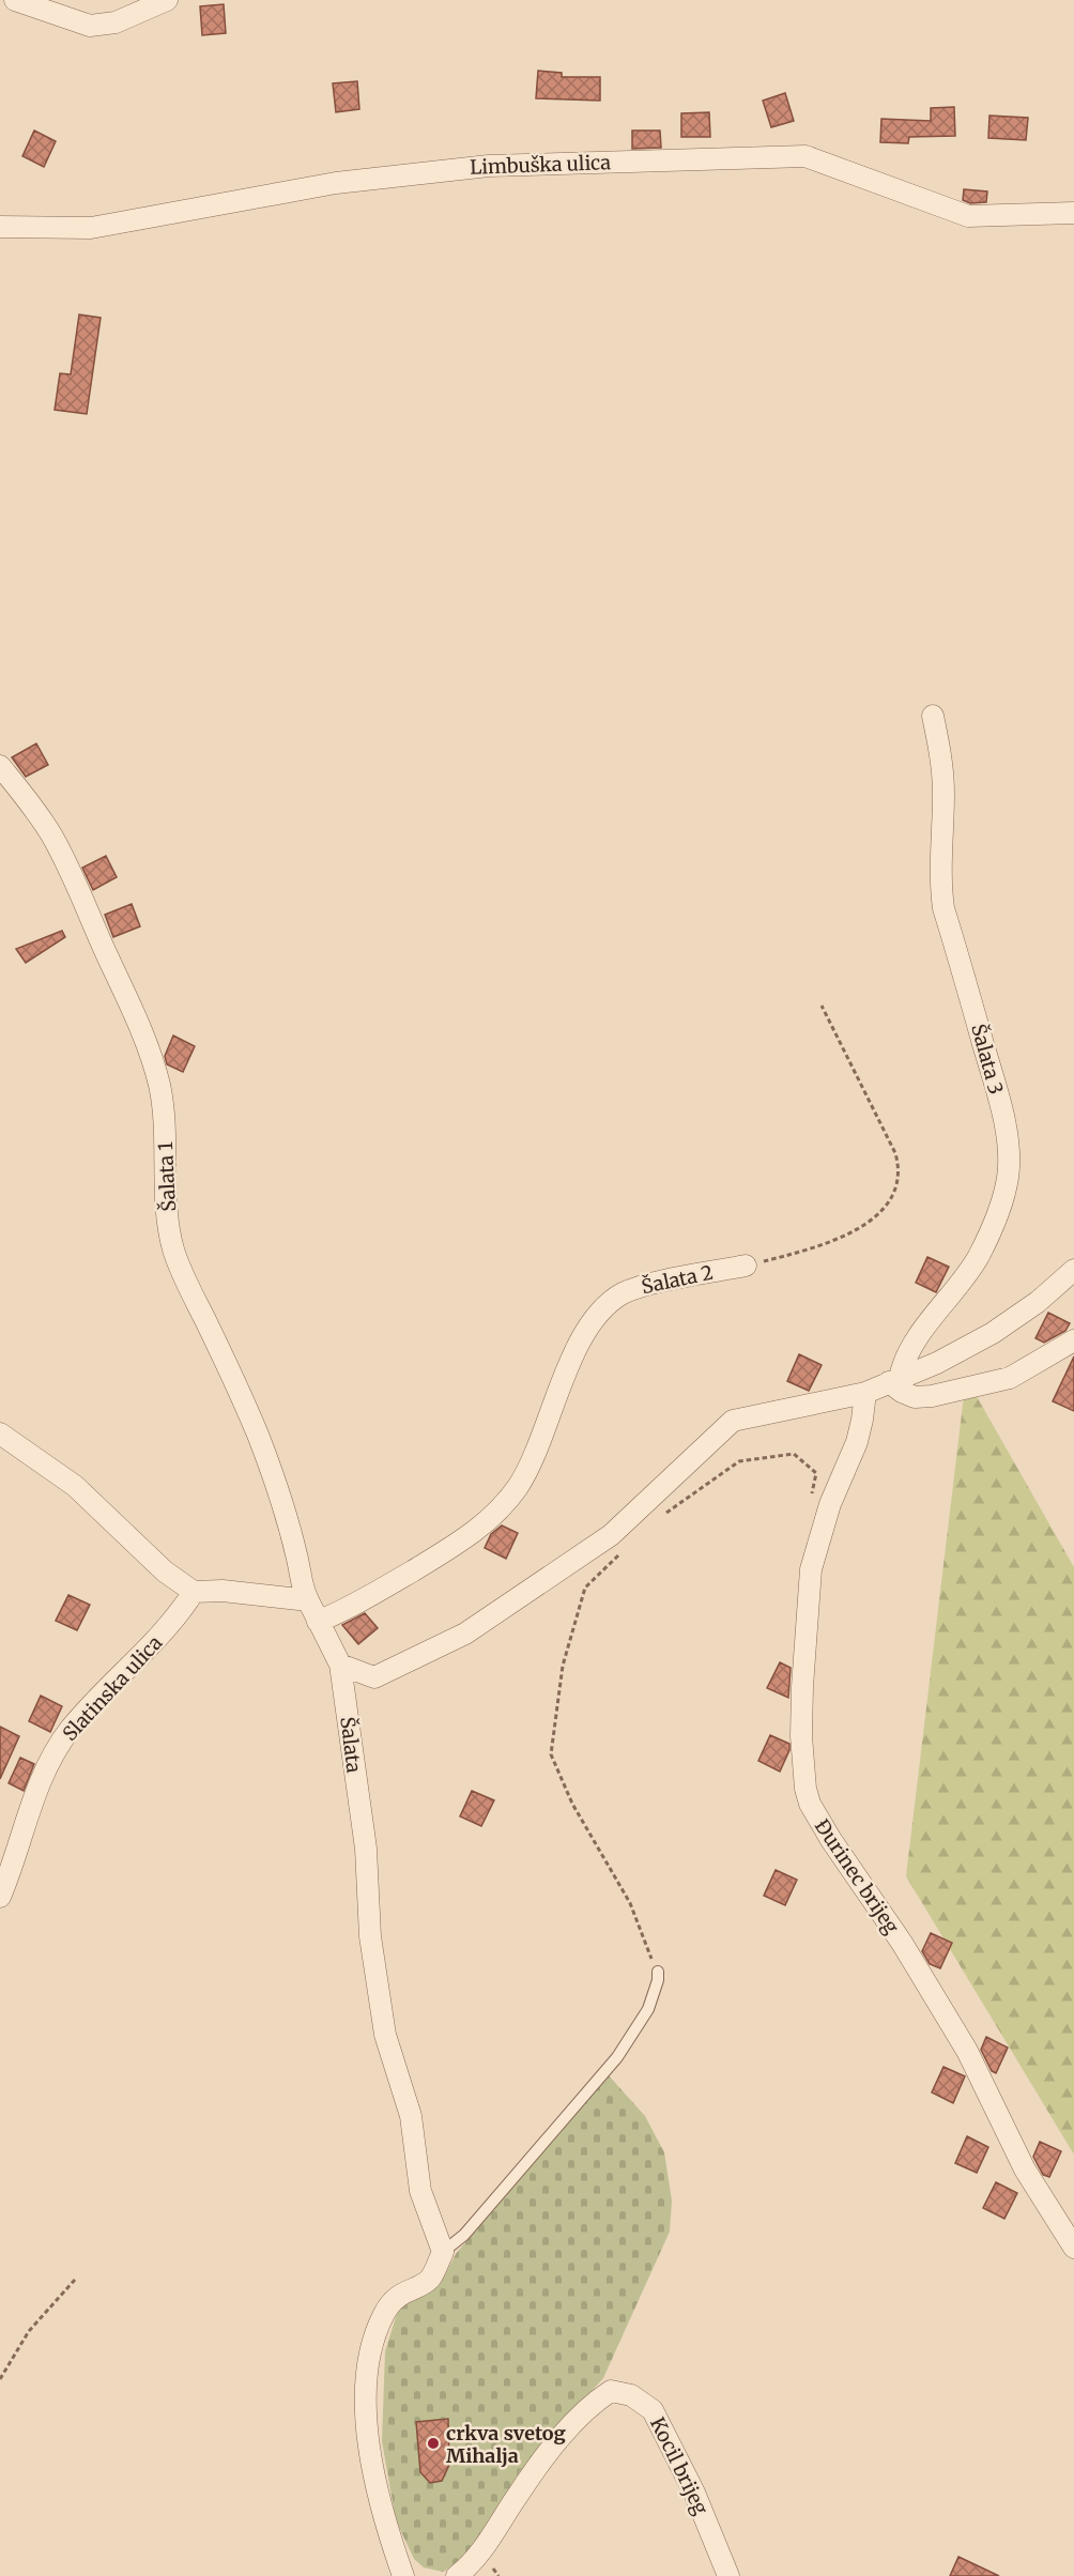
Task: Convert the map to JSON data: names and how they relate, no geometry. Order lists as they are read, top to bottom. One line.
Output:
{"streets":{"street":["Limbuška ulica","Šalata 3","Šalata 1","Šalata 2","Slatinska ulica","Šalata","Đurinec brijeg","Kocil brijeg"]},"crossings":[["Šalata 1","Šalata"],["Šalata 2","Šalata"]],"places":["crkva svetog Mihalja"]}
